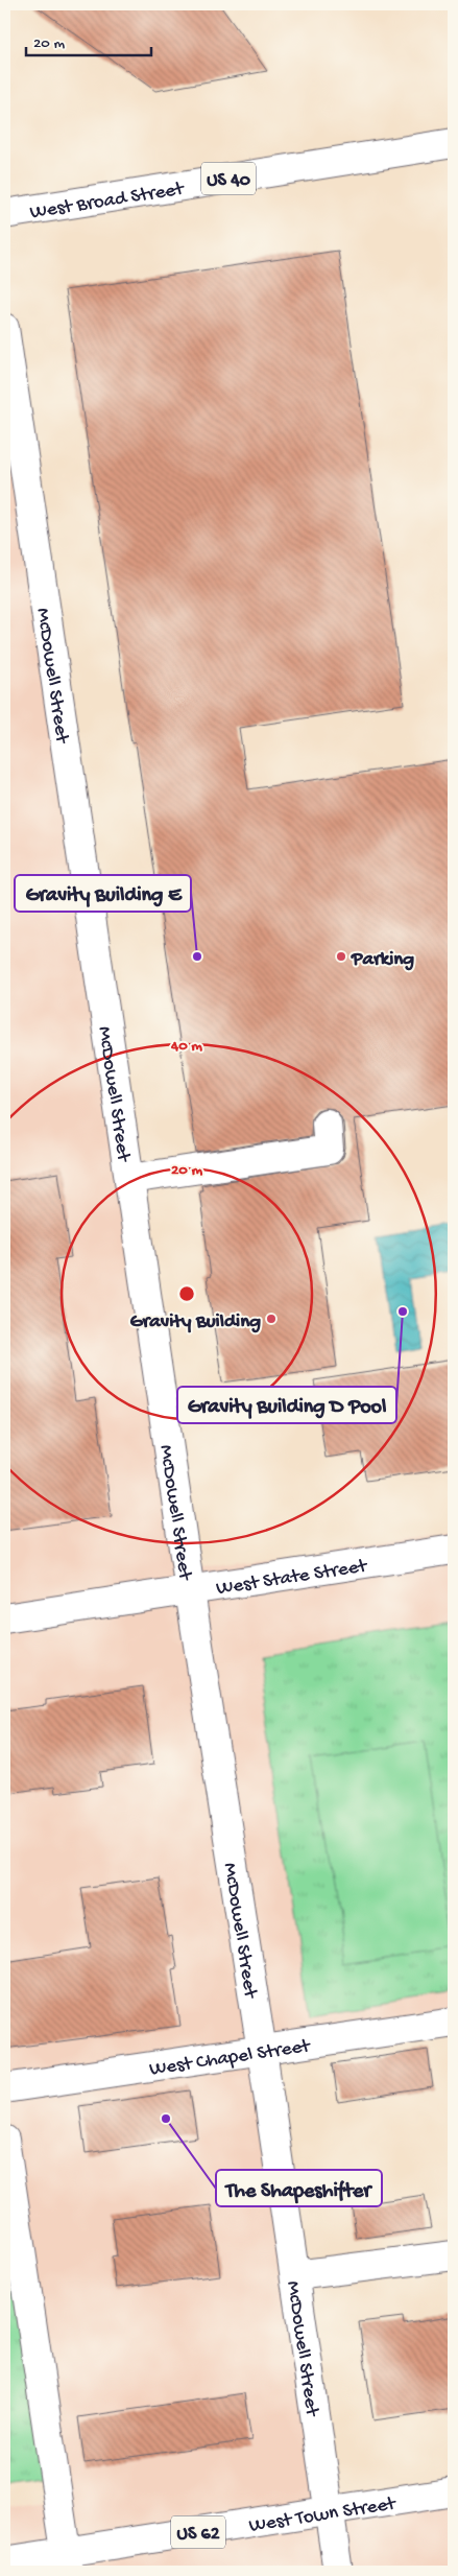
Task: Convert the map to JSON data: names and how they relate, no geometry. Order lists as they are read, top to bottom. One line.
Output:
{"streets":{"street":["US 40","West Broad Street","McDowell Street","West State Street","West Chapel Street","West Town Street","US 62"]},"crossings":[["McDowell Street","West State Street"],["McDowell Street","West Chapel Street"],["McDowell Street","West Town Street"]],"places":["Gravity Building E","Parking","Gravity Building D Pool","Gravity Building","The Shapeshifter"],"scale_bar":"20 m","rings":["40 m","20 m"]}
